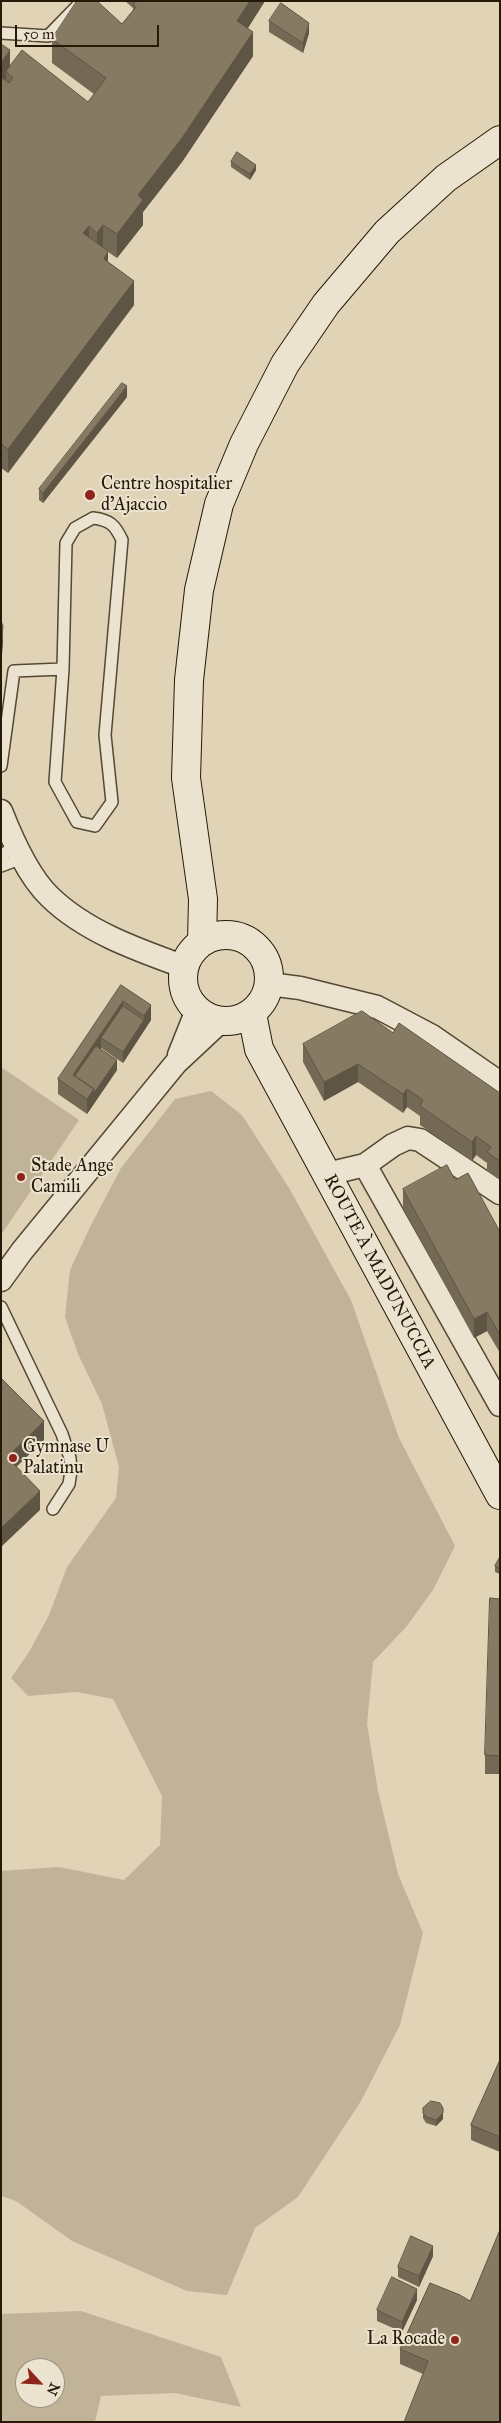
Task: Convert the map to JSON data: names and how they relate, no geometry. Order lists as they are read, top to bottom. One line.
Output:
{"streets":{"main road":["ROUTE À MADUNUCCIA"]},"places":["Centre hospitalier d'Ajaccio","Stade Ange Camili","Gymnase U Palatinu","La Rocade"],"scale_bar":"50 m","north":"bottom right"}
